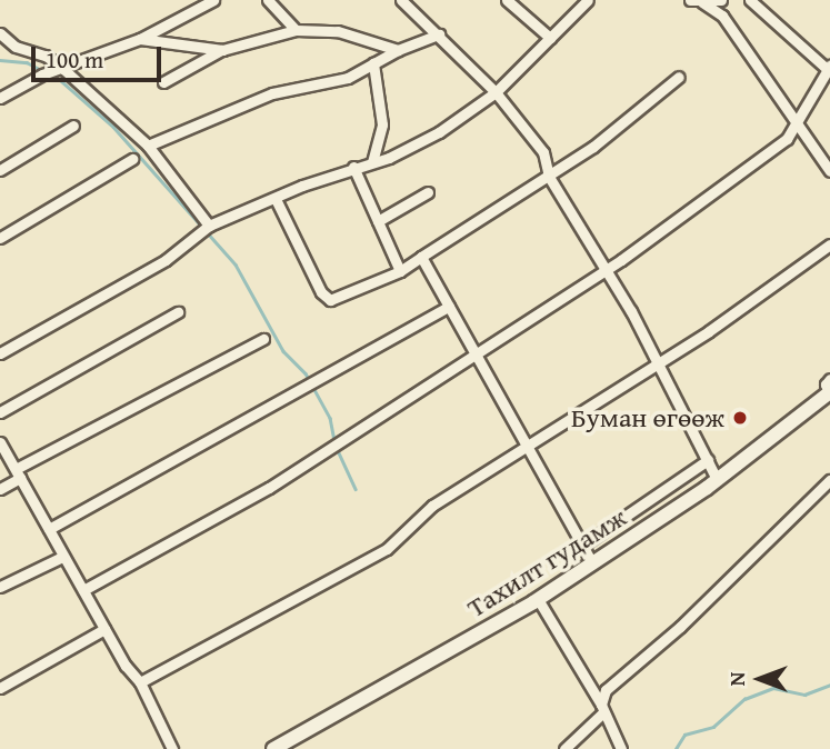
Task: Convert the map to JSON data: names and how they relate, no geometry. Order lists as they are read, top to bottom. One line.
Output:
{"streets":{"main road":["Тахилт гудамж"]},"places":["Буман өгөөж"],"scale_bar":"100 m","north":"left"}
